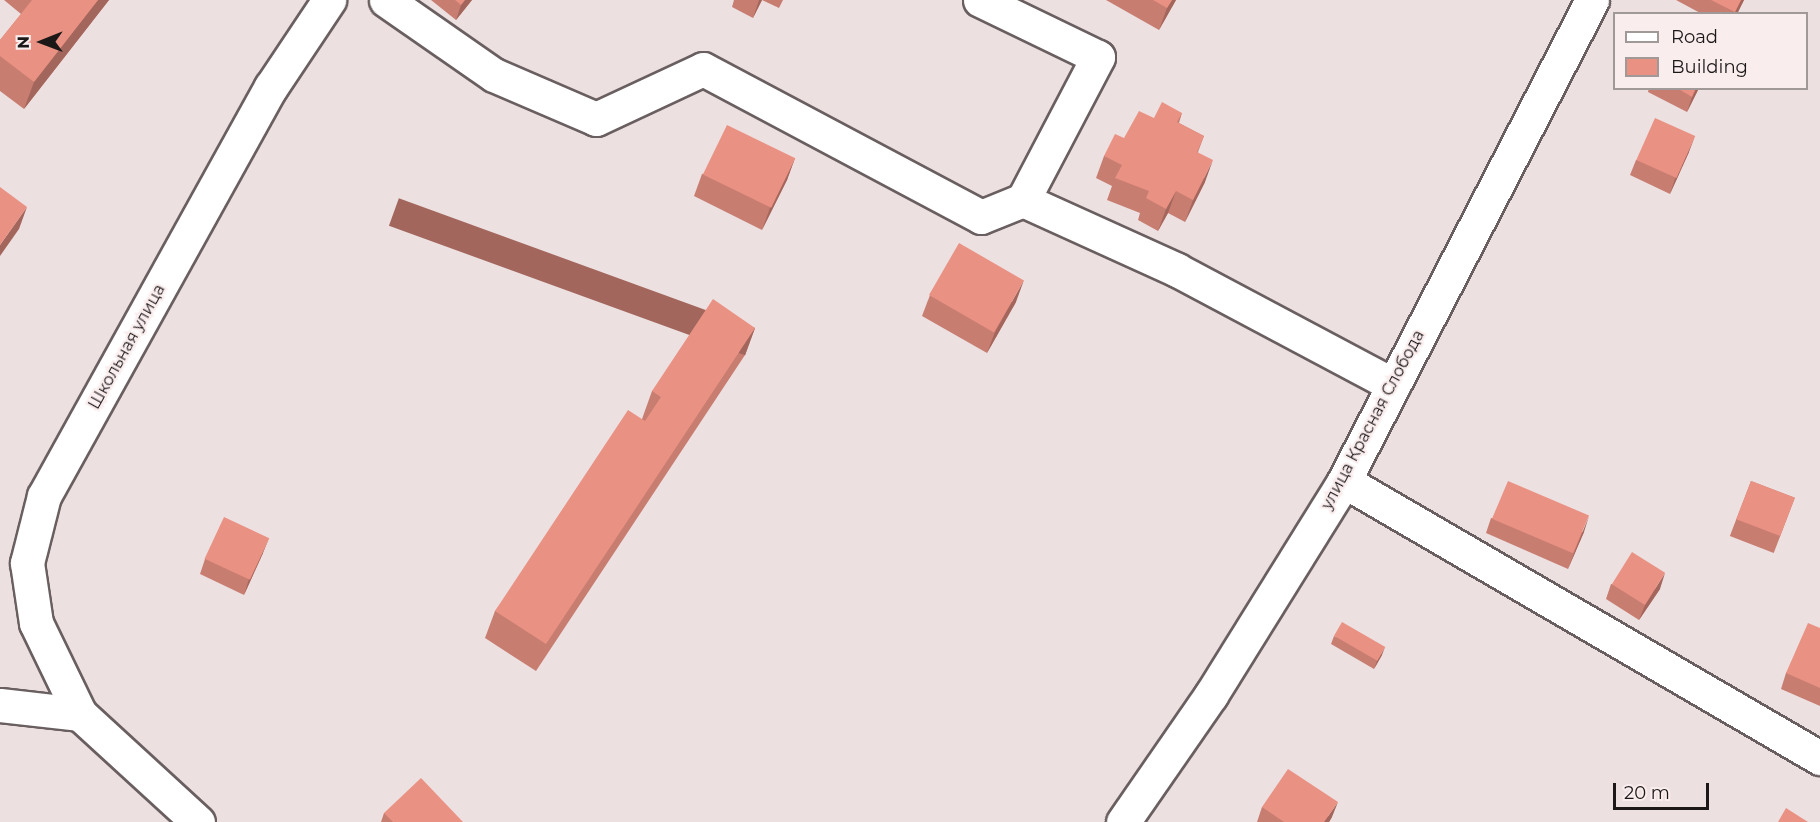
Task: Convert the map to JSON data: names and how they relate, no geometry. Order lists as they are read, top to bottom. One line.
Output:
{"streets":{"street":["Школьная улица","улица Красная Слобода"]},"legend":["Road","Building"],"scale_bar":"20 m","north":"left"}
